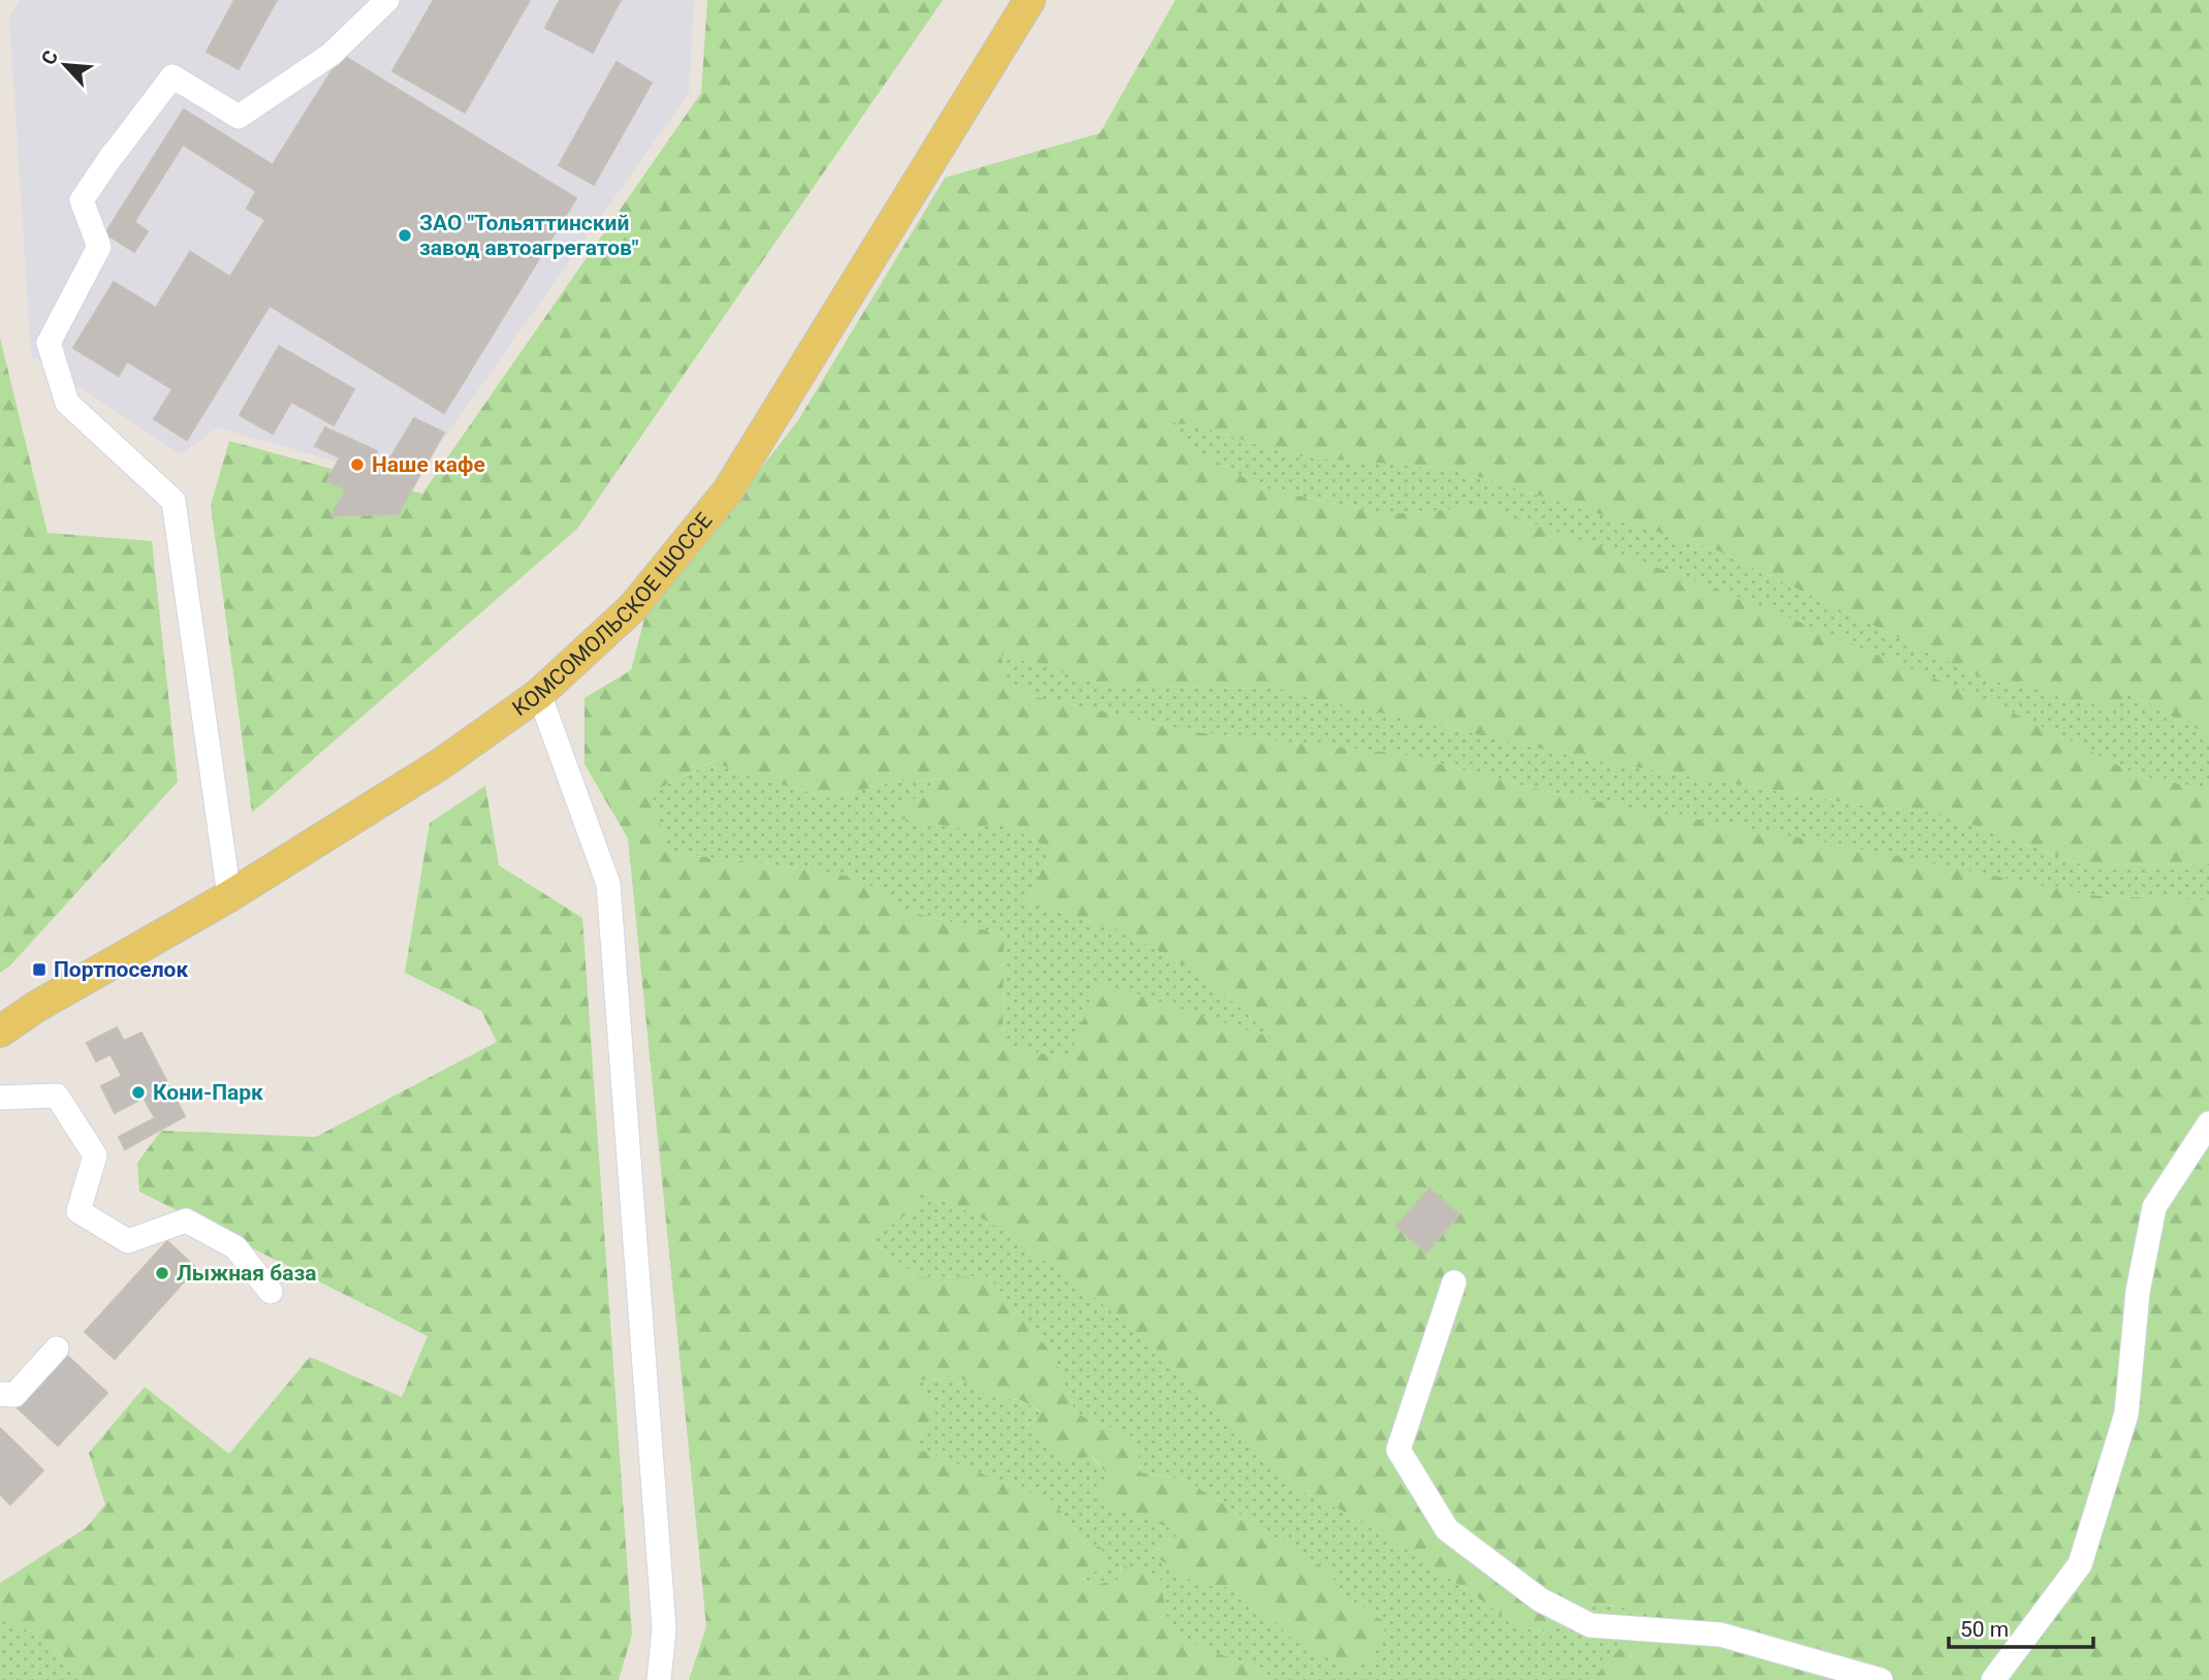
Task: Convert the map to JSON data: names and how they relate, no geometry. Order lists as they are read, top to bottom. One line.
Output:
{"streets":{"main road":["КОМСОМОЛЬСКОЕ ШОССЕ"]},"places":{"other":["ЗАО \"Тольяттинский завод автоагрегатов\"","Наше кафе","Кони-Парк","Лыжная база"],"transit":["Портпоселок"]},"scale_bar":"50 m","north":"top left"}
